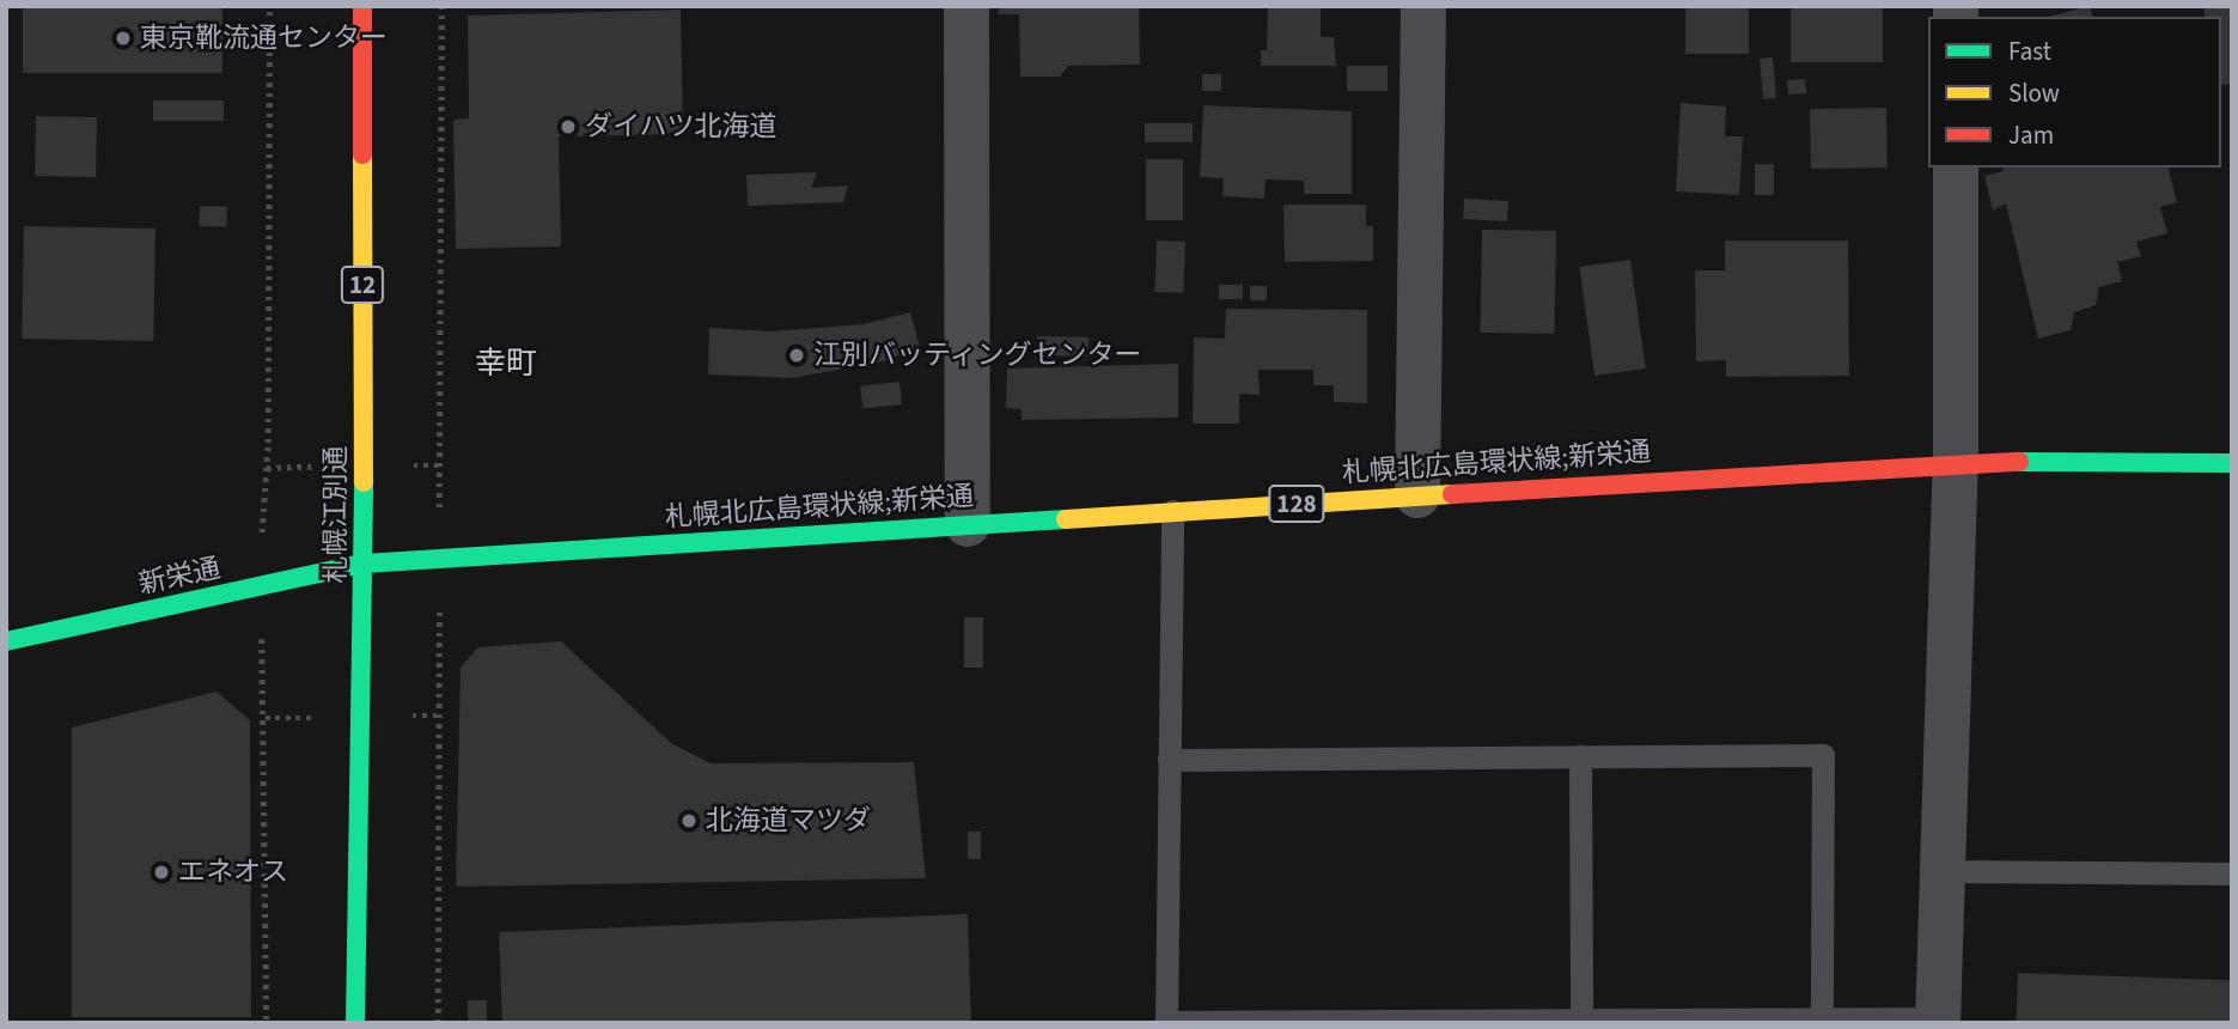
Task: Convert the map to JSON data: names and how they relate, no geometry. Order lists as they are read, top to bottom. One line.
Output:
{"streets":{"main road":["12","札幌北広島環状線;新栄通","128","札幌江別通","新栄通"]},"crossings":[["札幌北広島環状線;新栄通","札幌江別通"],["札幌北広島環状線;新栄通","新栄通"],["札幌江別通","新栄通"]],"districts":["幸町"],"places":["東京靴流通センター","ダイハツ北海道","江別バッティングセンター","北海道マツダ","エネオス"],"legend":["Fast","Slow","Jam"]}
